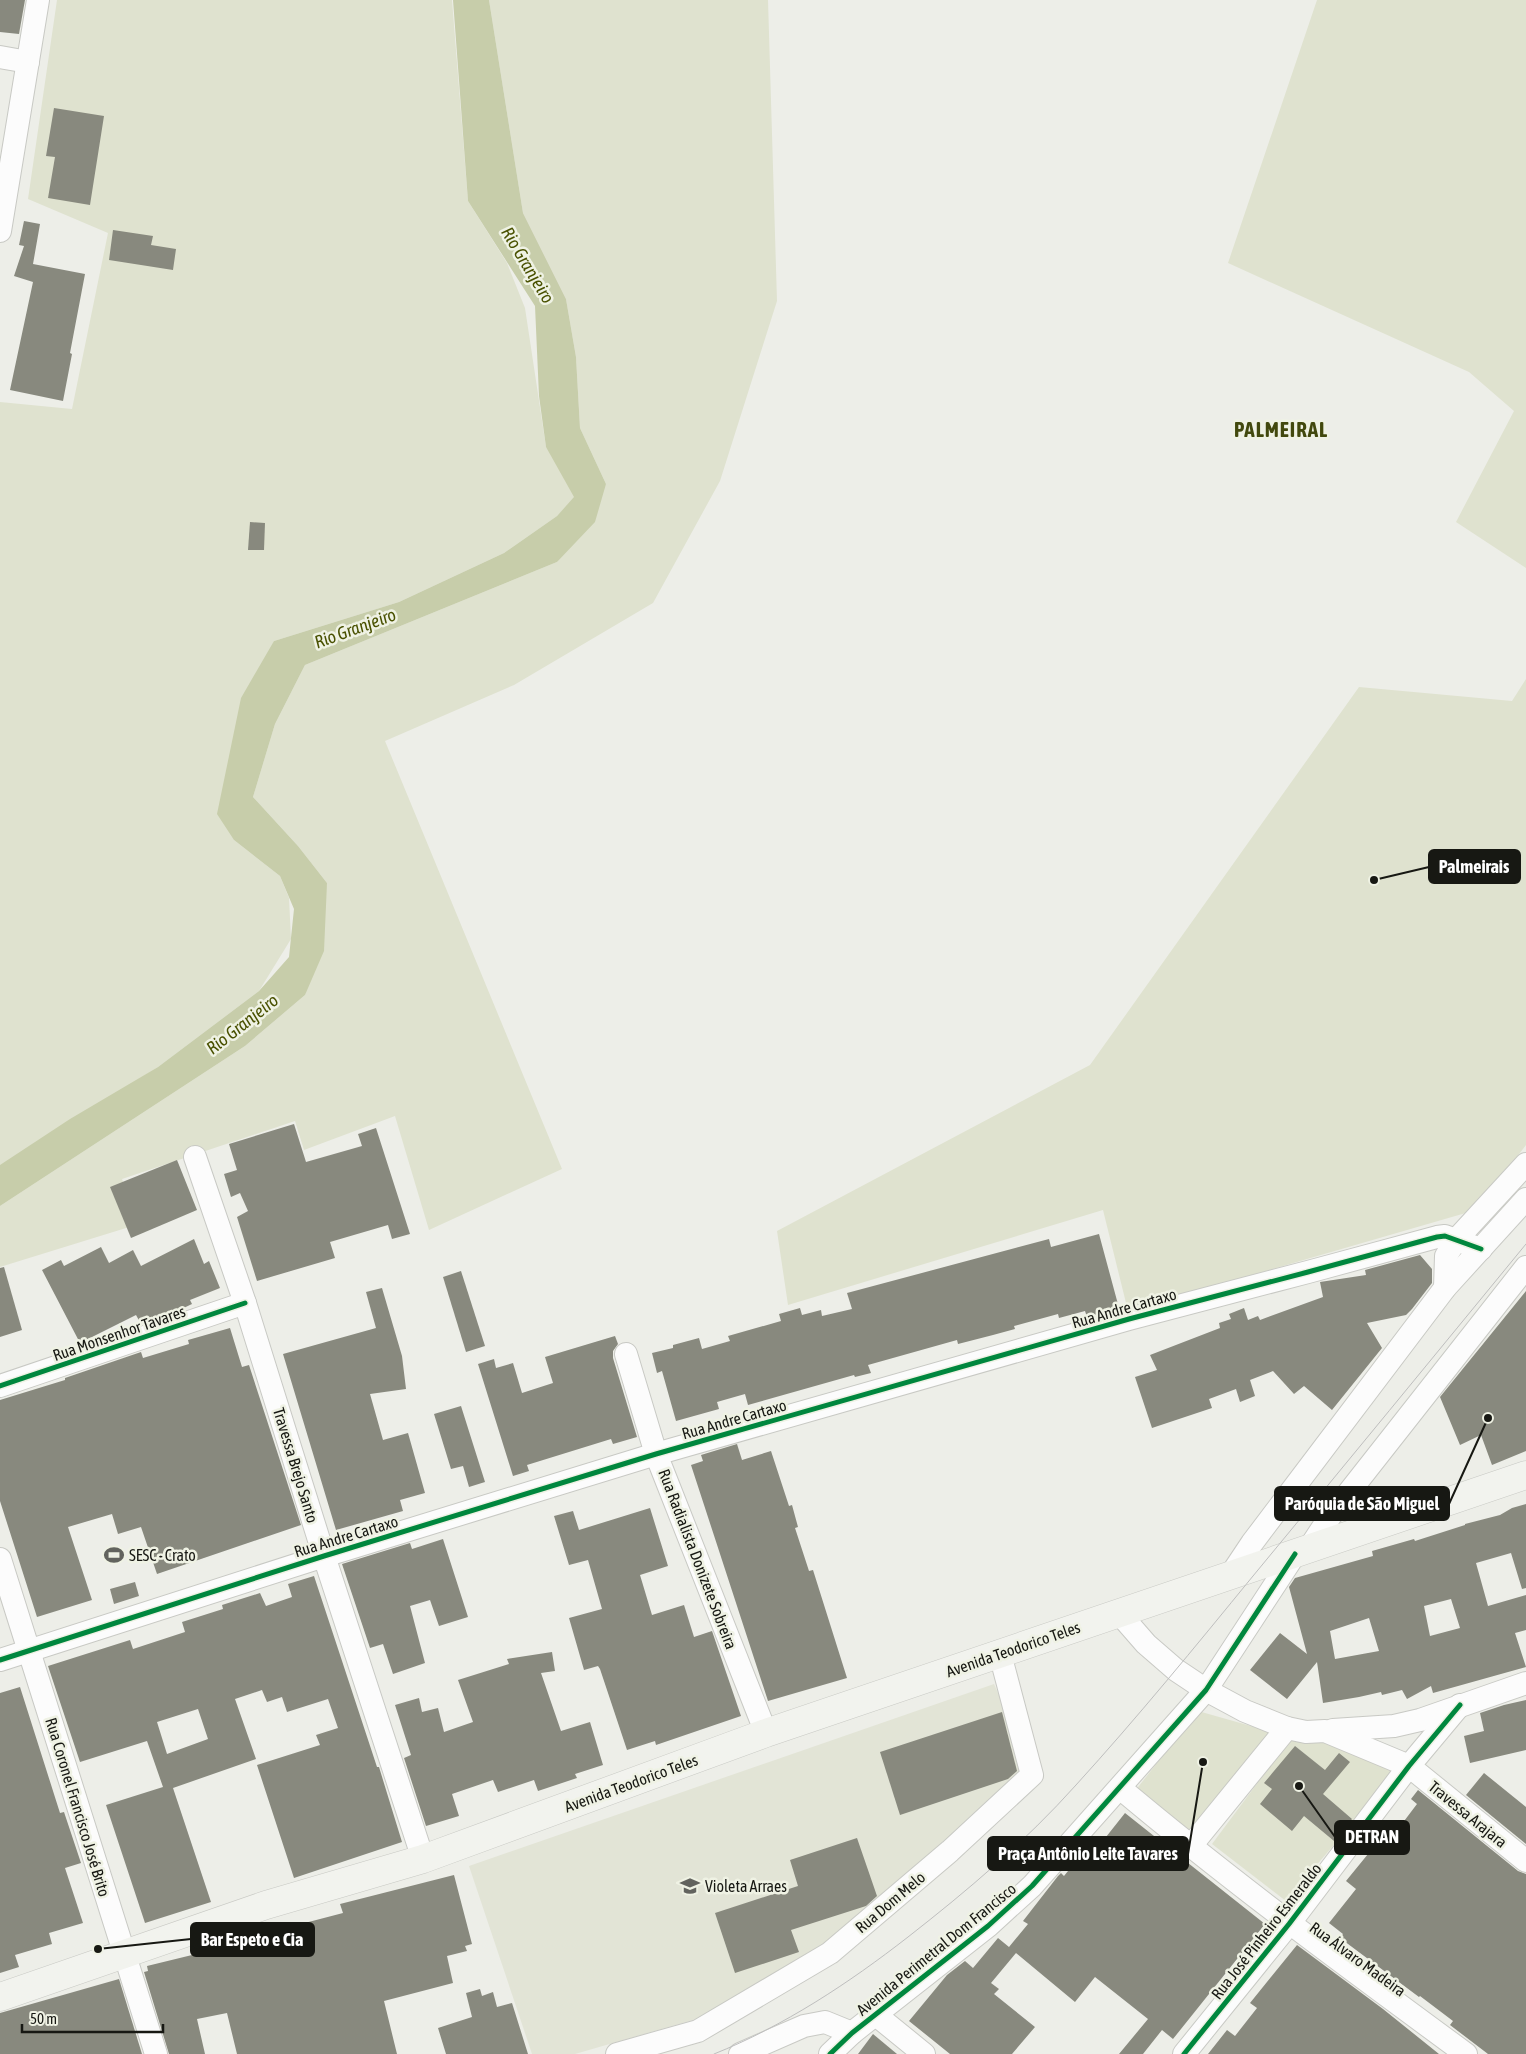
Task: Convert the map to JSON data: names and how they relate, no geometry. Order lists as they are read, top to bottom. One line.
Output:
{"streets":{"main road":["Avenida Teodorico Teles"],"street":["Rua Andre Cartaxo","Rua Monsenhor Tavares","Travessa Brejo Santo","Rua Radialista Donizete Sobreira","Rua Coronel Francisco José Brito","Travessa Arajara","Rua Dom Melo","Rua José Pinheiro Esmeraldo","Avenida Perimetral Dom Francisco","Rua Álvaro Madeira"]},"crossings":[["Rua Andre Cartaxo","Travessa Brejo Santo"],["Rua Andre Cartaxo","Rua Radialista Donizete Sobreira"],["Rua Andre Cartaxo","Rua Coronel Francisco José Brito"],["Rua Monsenhor Tavares","Travessa Brejo Santo"],["Travessa Brejo Santo","Avenida Teodorico Teles"],["Rua Radialista Donizete Sobreira","Avenida Teodorico Teles"],["Avenida Teodorico Teles","Rua Coronel Francisco José Brito"],["Avenida Teodorico Teles","Rua Dom Melo"],["Avenida Teodorico Teles","Avenida Perimetral Dom Francisco"],["Travessa Arajara","Rua José Pinheiro Esmeraldo"],["Rua José Pinheiro Esmeraldo","Rua Álvaro Madeira"],["Avenida Perimetral Dom Francisco","Rua Álvaro Madeira"]],"districts":["PALMEIRAL"],"water":["Rio Granjeiro"],"places":{"other":["Palmeirais","Paróquia de São Miguel","Praça Antônio Leite Tavares","DETRAN","Bar Espeto e Cia"],"sports":["SESC - Crato"],"school or university":["Violeta Arraes"]},"scale_bar":"50 m"}
